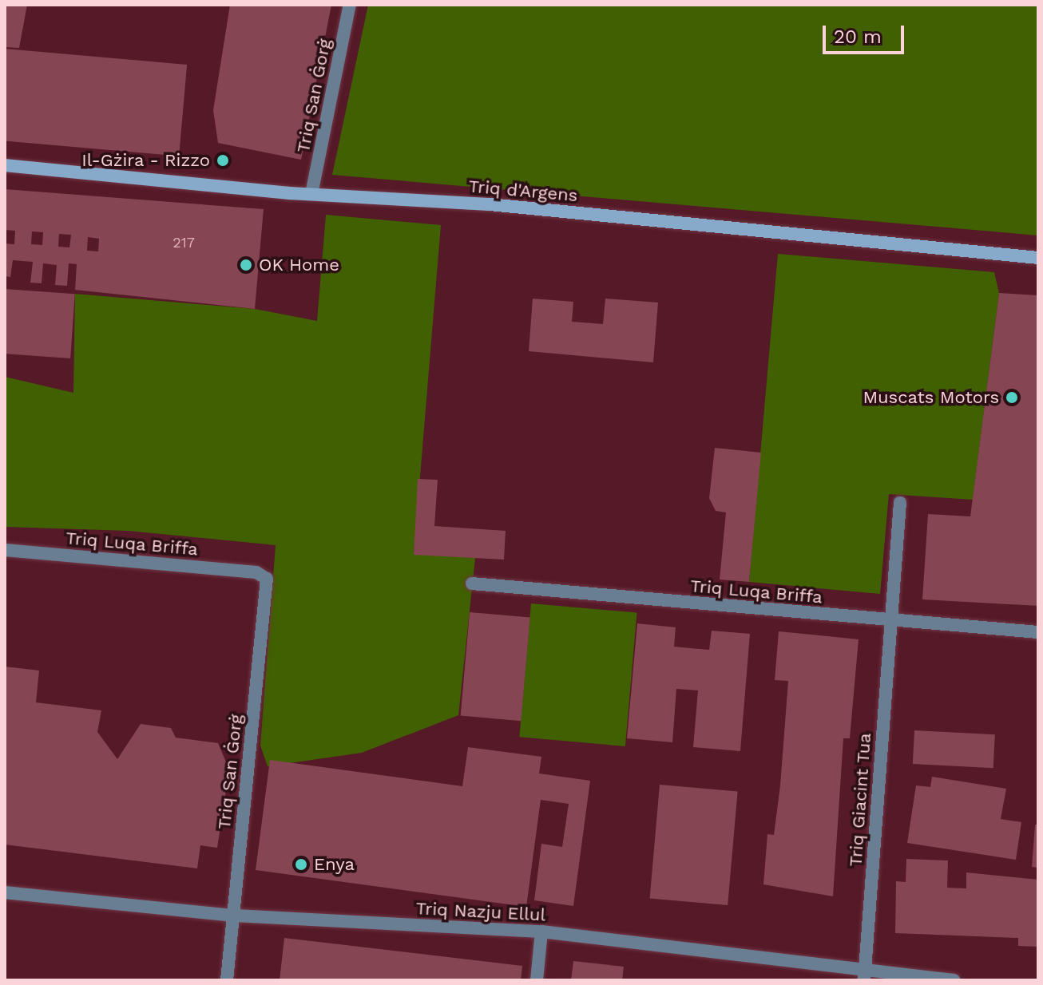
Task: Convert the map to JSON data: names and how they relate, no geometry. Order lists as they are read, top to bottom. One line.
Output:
{"streets":{"main road":["Triq d'Argens"],"street":["Triq San Ġorġ","Triq Luqa Briffa","Triq Giacint Tua","Triq Nazju Ellul"]},"crossings":[["Triq San Ġorġ","Triq d'Argens"],["Triq San Ġorġ","Triq Luqa Briffa"],["Triq San Ġorġ","Triq Nazju Ellul"],["Triq Luqa Briffa","Triq Giacint Tua"],["Triq Giacint Tua","Triq Nazju Ellul"]],"places":["Il-Gżira - Rizzo","OK Home","Muscats Motors","Enya"],"house_numbers":["217"],"scale_bar":"20 m"}
